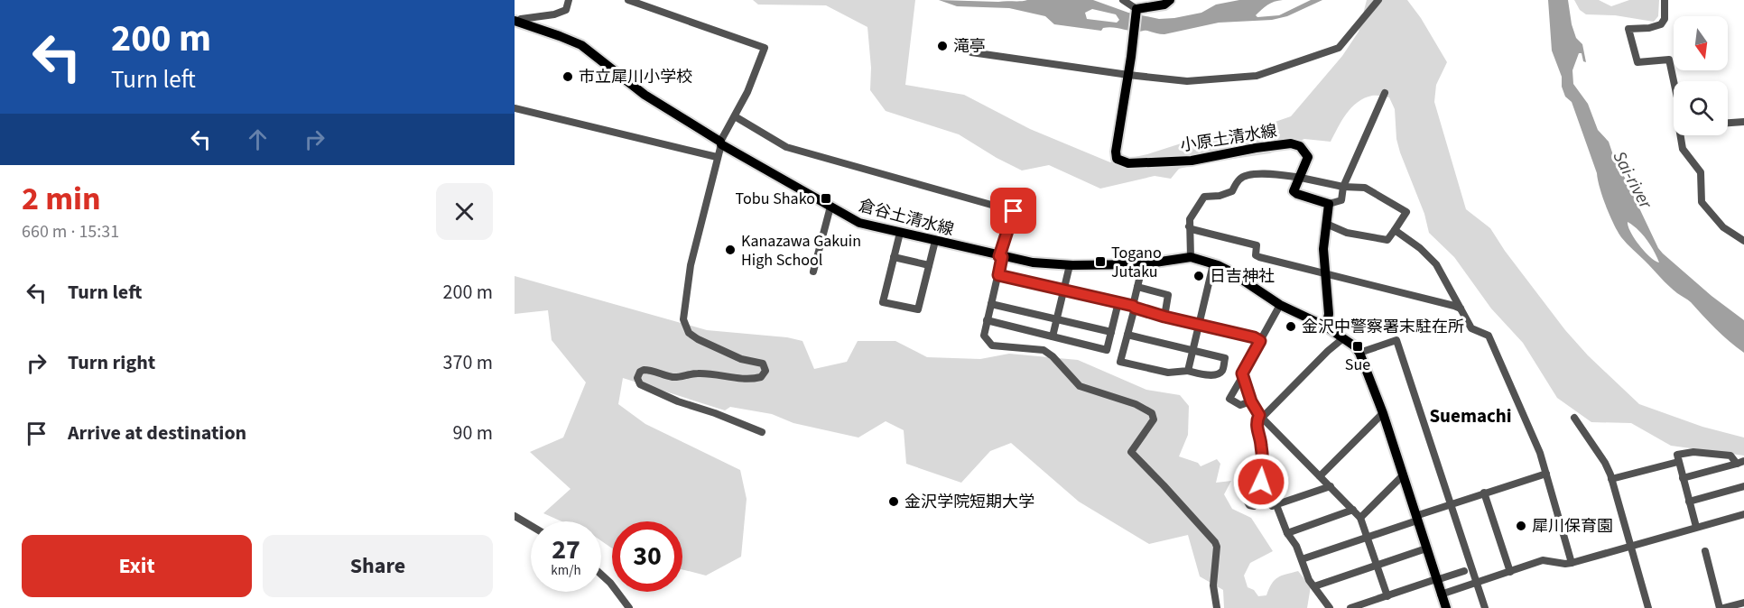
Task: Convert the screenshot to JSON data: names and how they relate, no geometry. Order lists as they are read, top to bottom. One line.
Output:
{"streets":{"main road":["小原土清水線","倉谷土清水線"]},"districts":["Suemachi"],"water":["Sai-river"],"places":{"other":["滝亭","市立犀川小学校","Kanazawa Gakuin High School","日吉神社","金沢中警察署末駐在所","金沢学院短期大学","犀川保育園"],"transit":["Tobu Shako","Togano Jutaku","Sue"]},"north":"bottom","page":{"turn":["200 m","Turn left"],"heading":["2 min","660 m · 15:31"],"list":[{"name":"Turn left","value":"200 m"},{"name":"Turn right","value":"370 m"},{"name":"Arrive at destination","value":"90 m"}],"speed":"27 km/h","limit":"30","buttons":["Exit","Share"]}}
